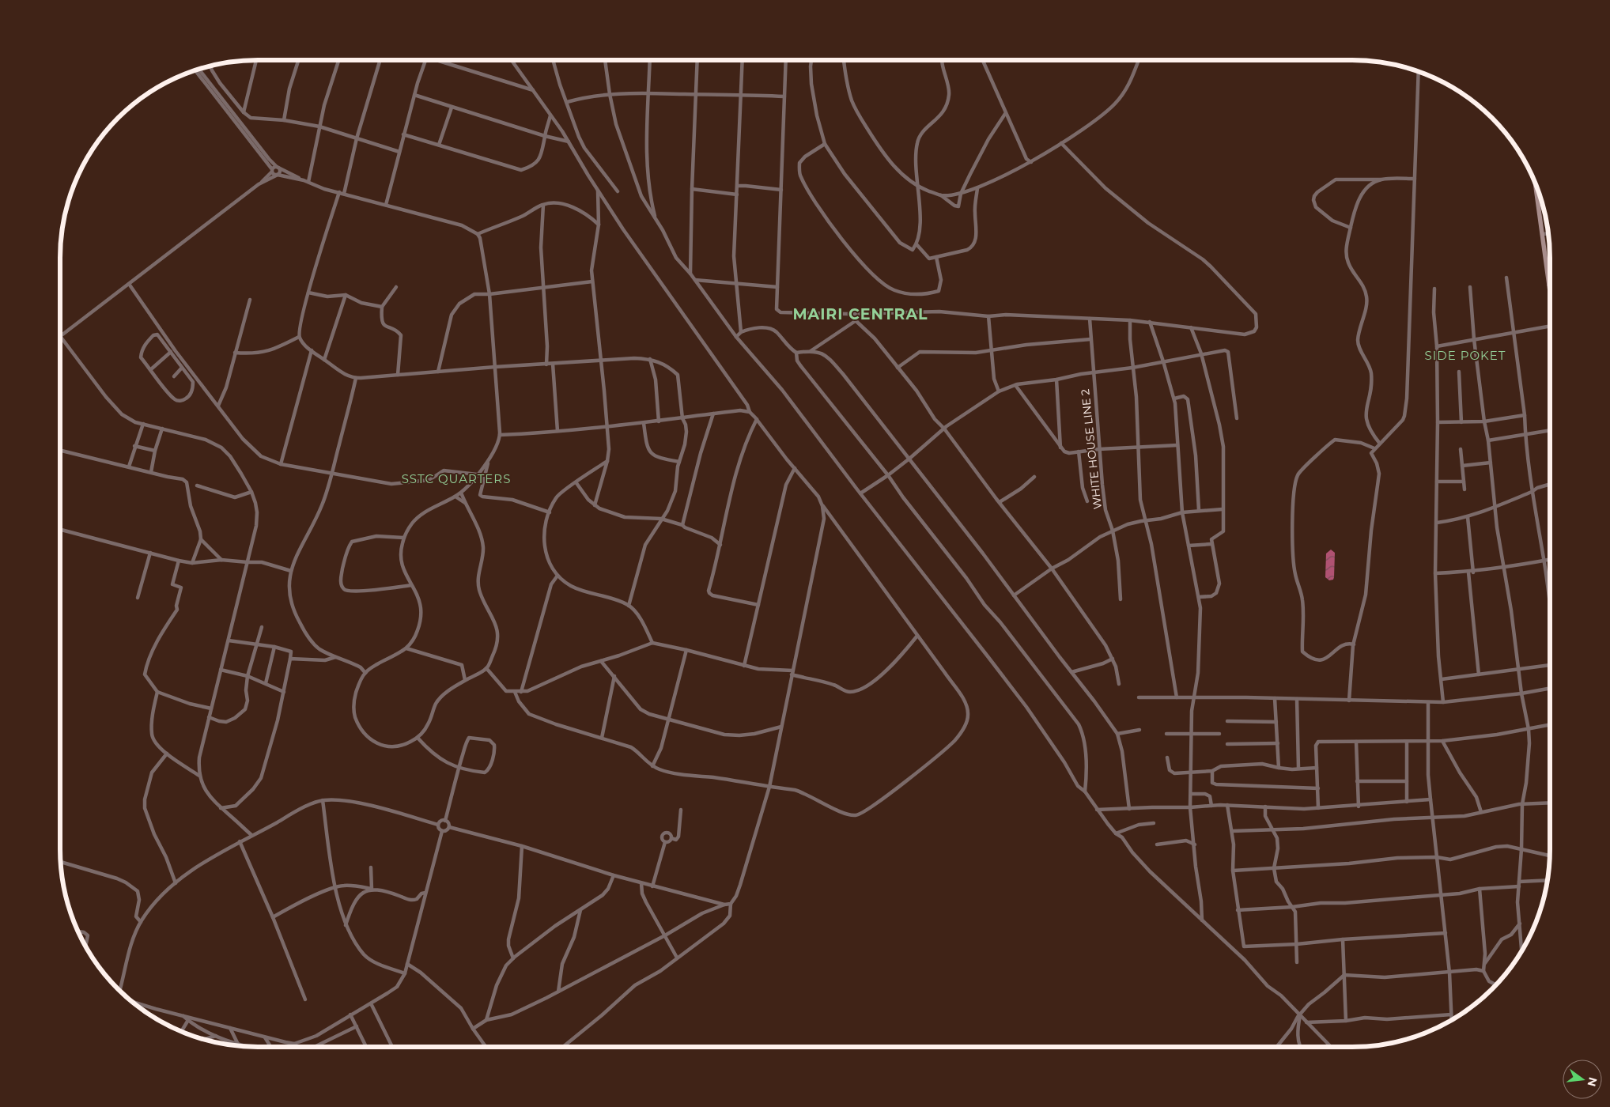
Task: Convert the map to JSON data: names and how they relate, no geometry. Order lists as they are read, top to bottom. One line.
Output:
{"streets":{"street":["WHITE HOUSE LINE 2"]},"districts":["MAIRI CENTRAL","SIDE POKET","SSTC QUARTERS"],"north":"right"}
